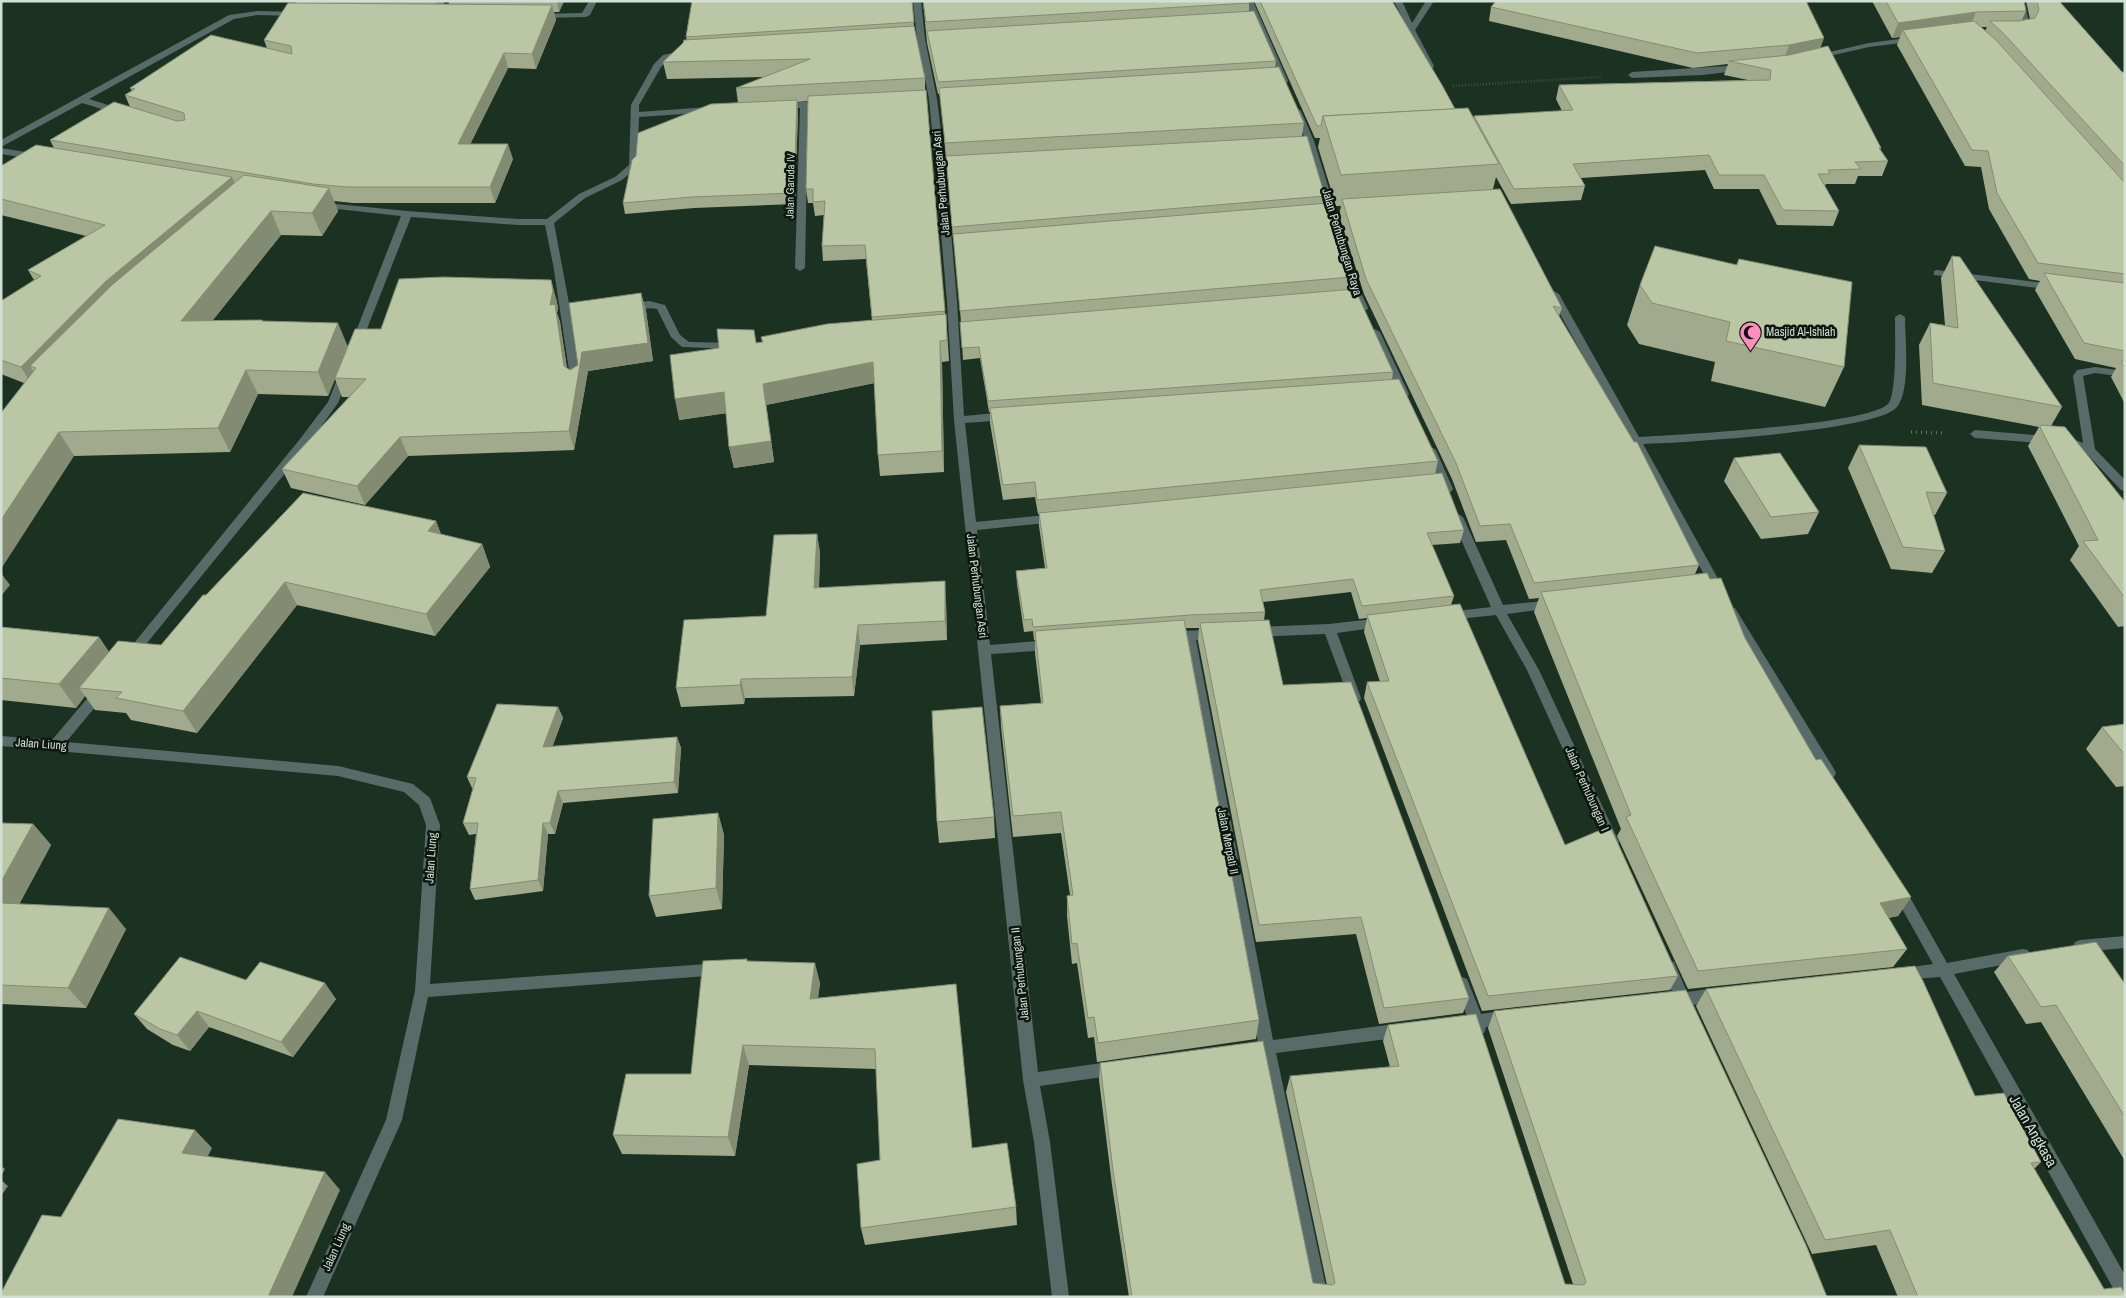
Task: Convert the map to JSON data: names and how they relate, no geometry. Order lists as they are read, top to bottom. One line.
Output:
{"streets":{"street":["Jalan Perhubungan Asri","Jalan Garuda IV","Jalan Perhubungan Raya","Jalan Liung","Jalan Perhubungan I","Jalan Merpati II","Jalan Perhubungan II","Jalan Angkasa"]},"crossings":[["Jalan Perhubungan Asri","Jalan Perhubungan II"]],"places":{"mosque":["Masjid Al-Ishlah"]}}
